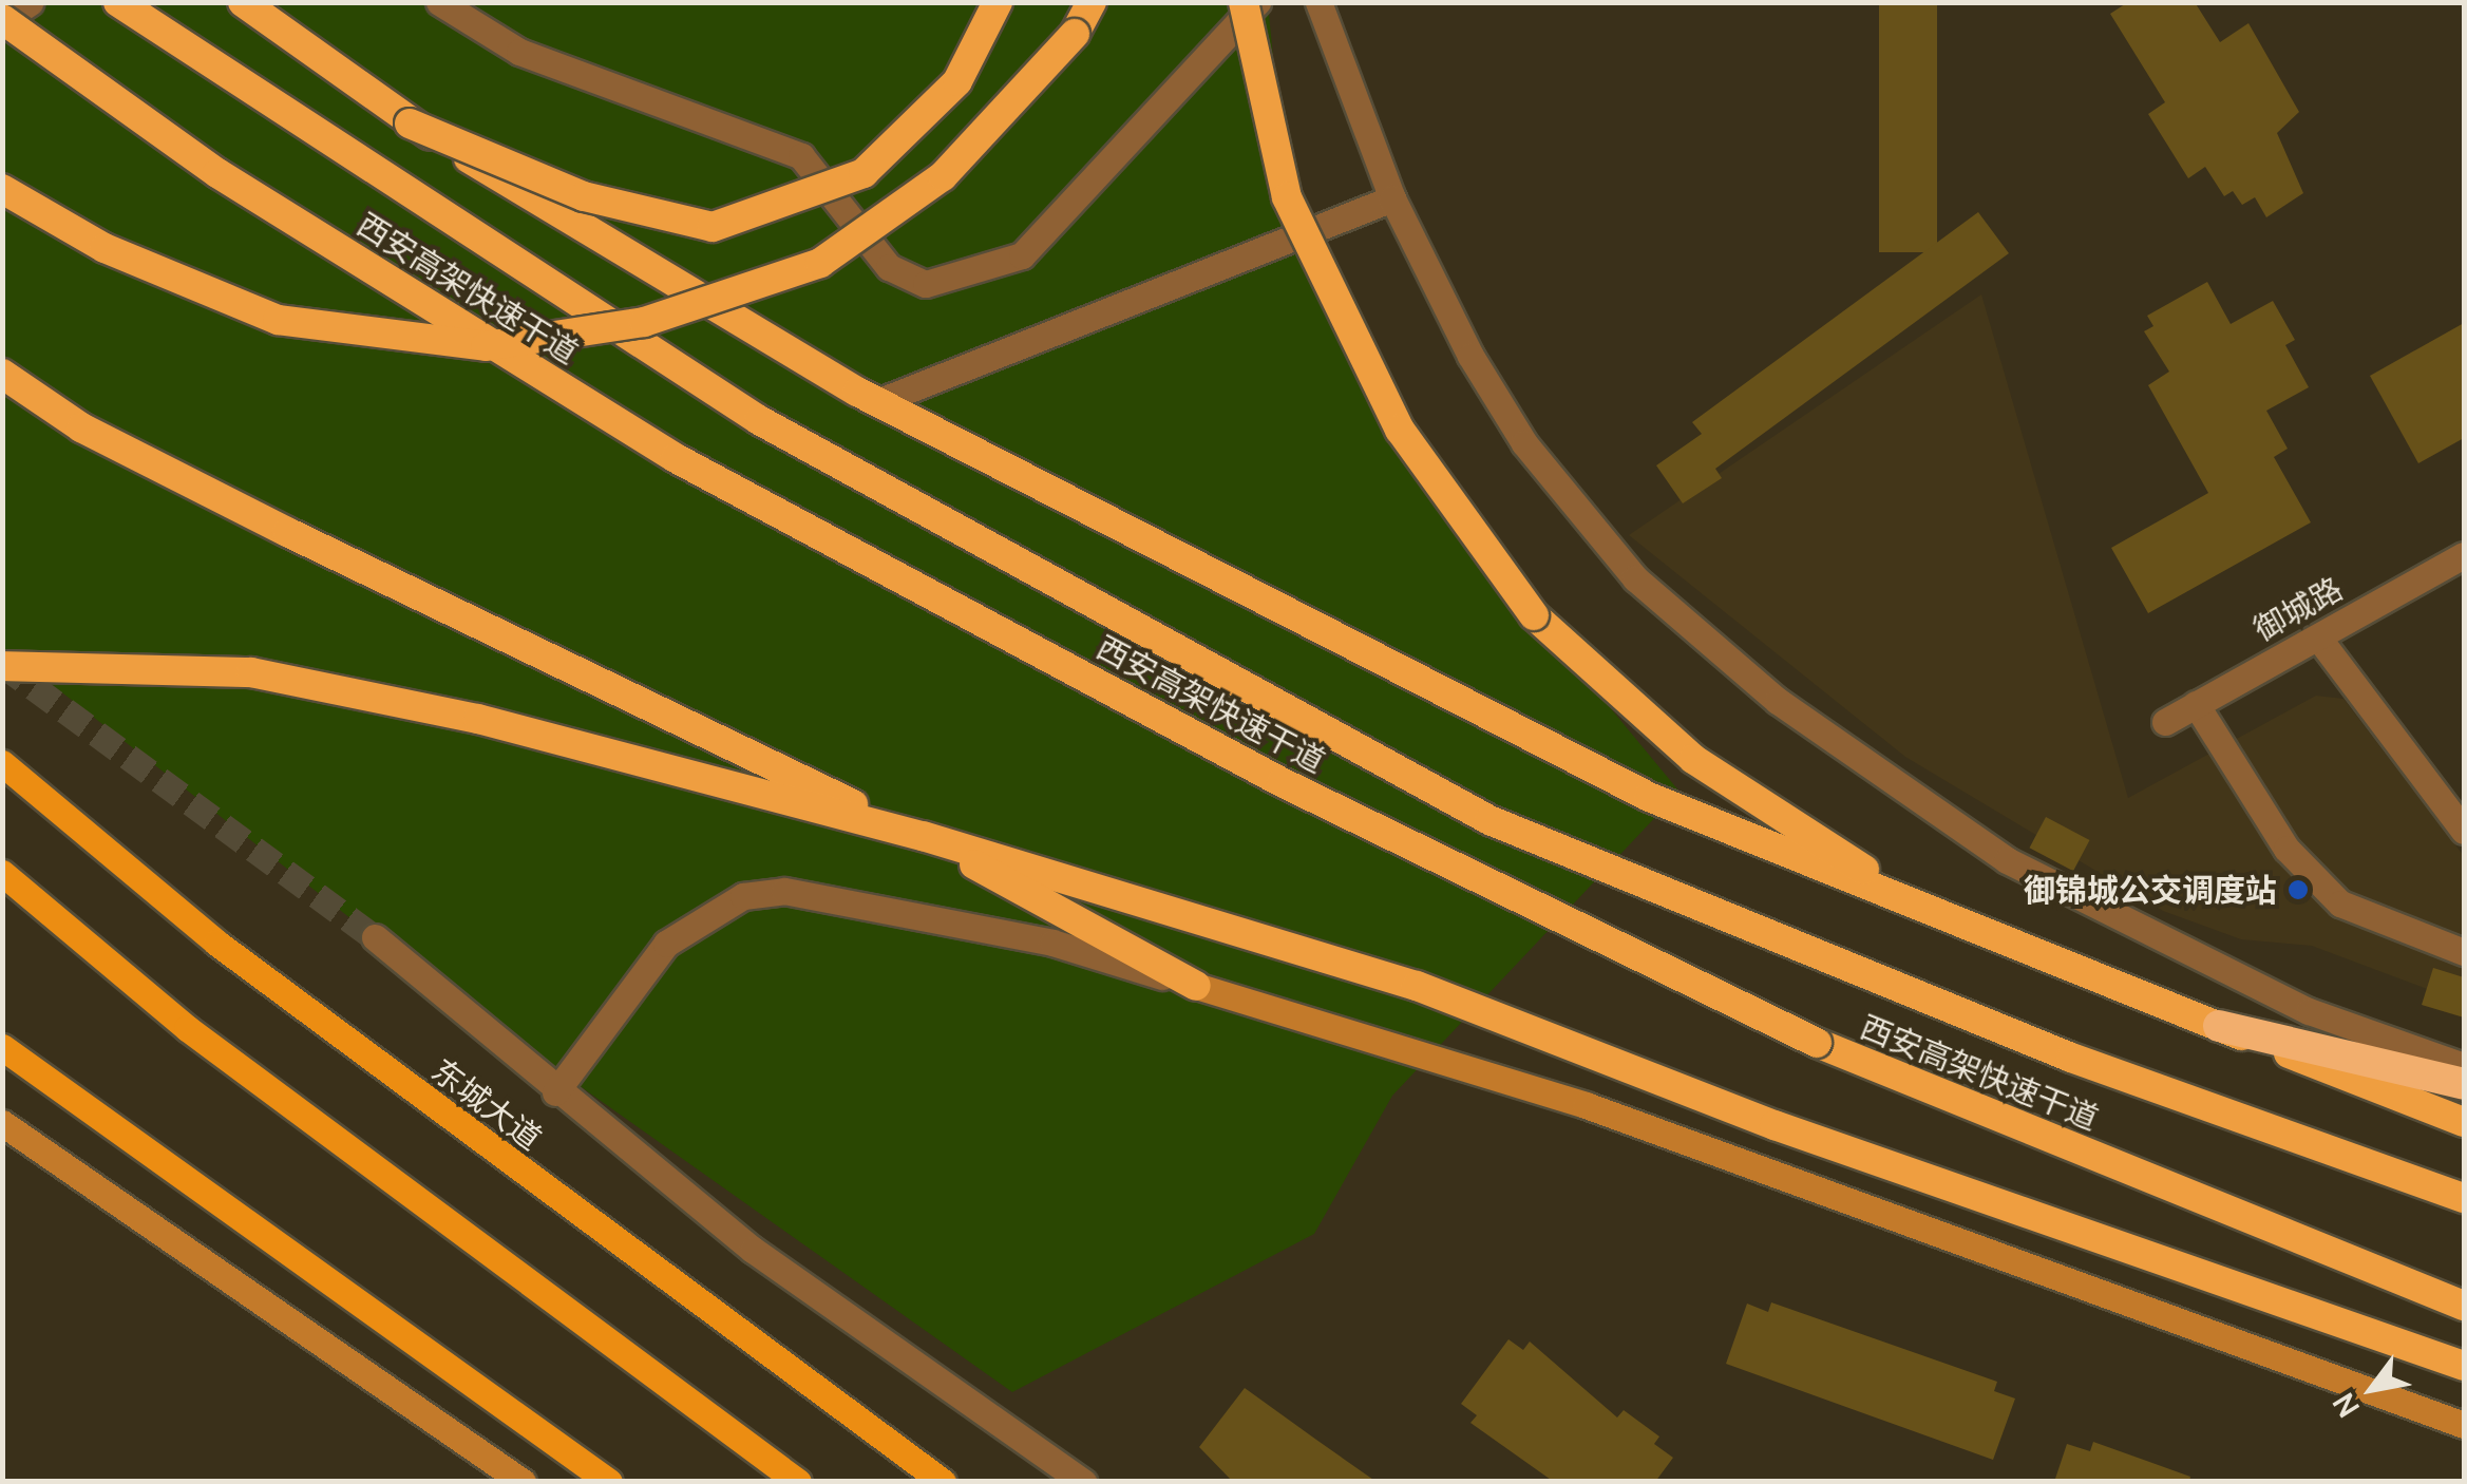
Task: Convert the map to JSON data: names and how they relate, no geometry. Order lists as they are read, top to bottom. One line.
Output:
{"streets":{"highway":["西安高架快速干道"],"main road":["东城大道"],"street":["御城路"]},"places":["御锦城公交调度站"],"north":"bottom left"}
